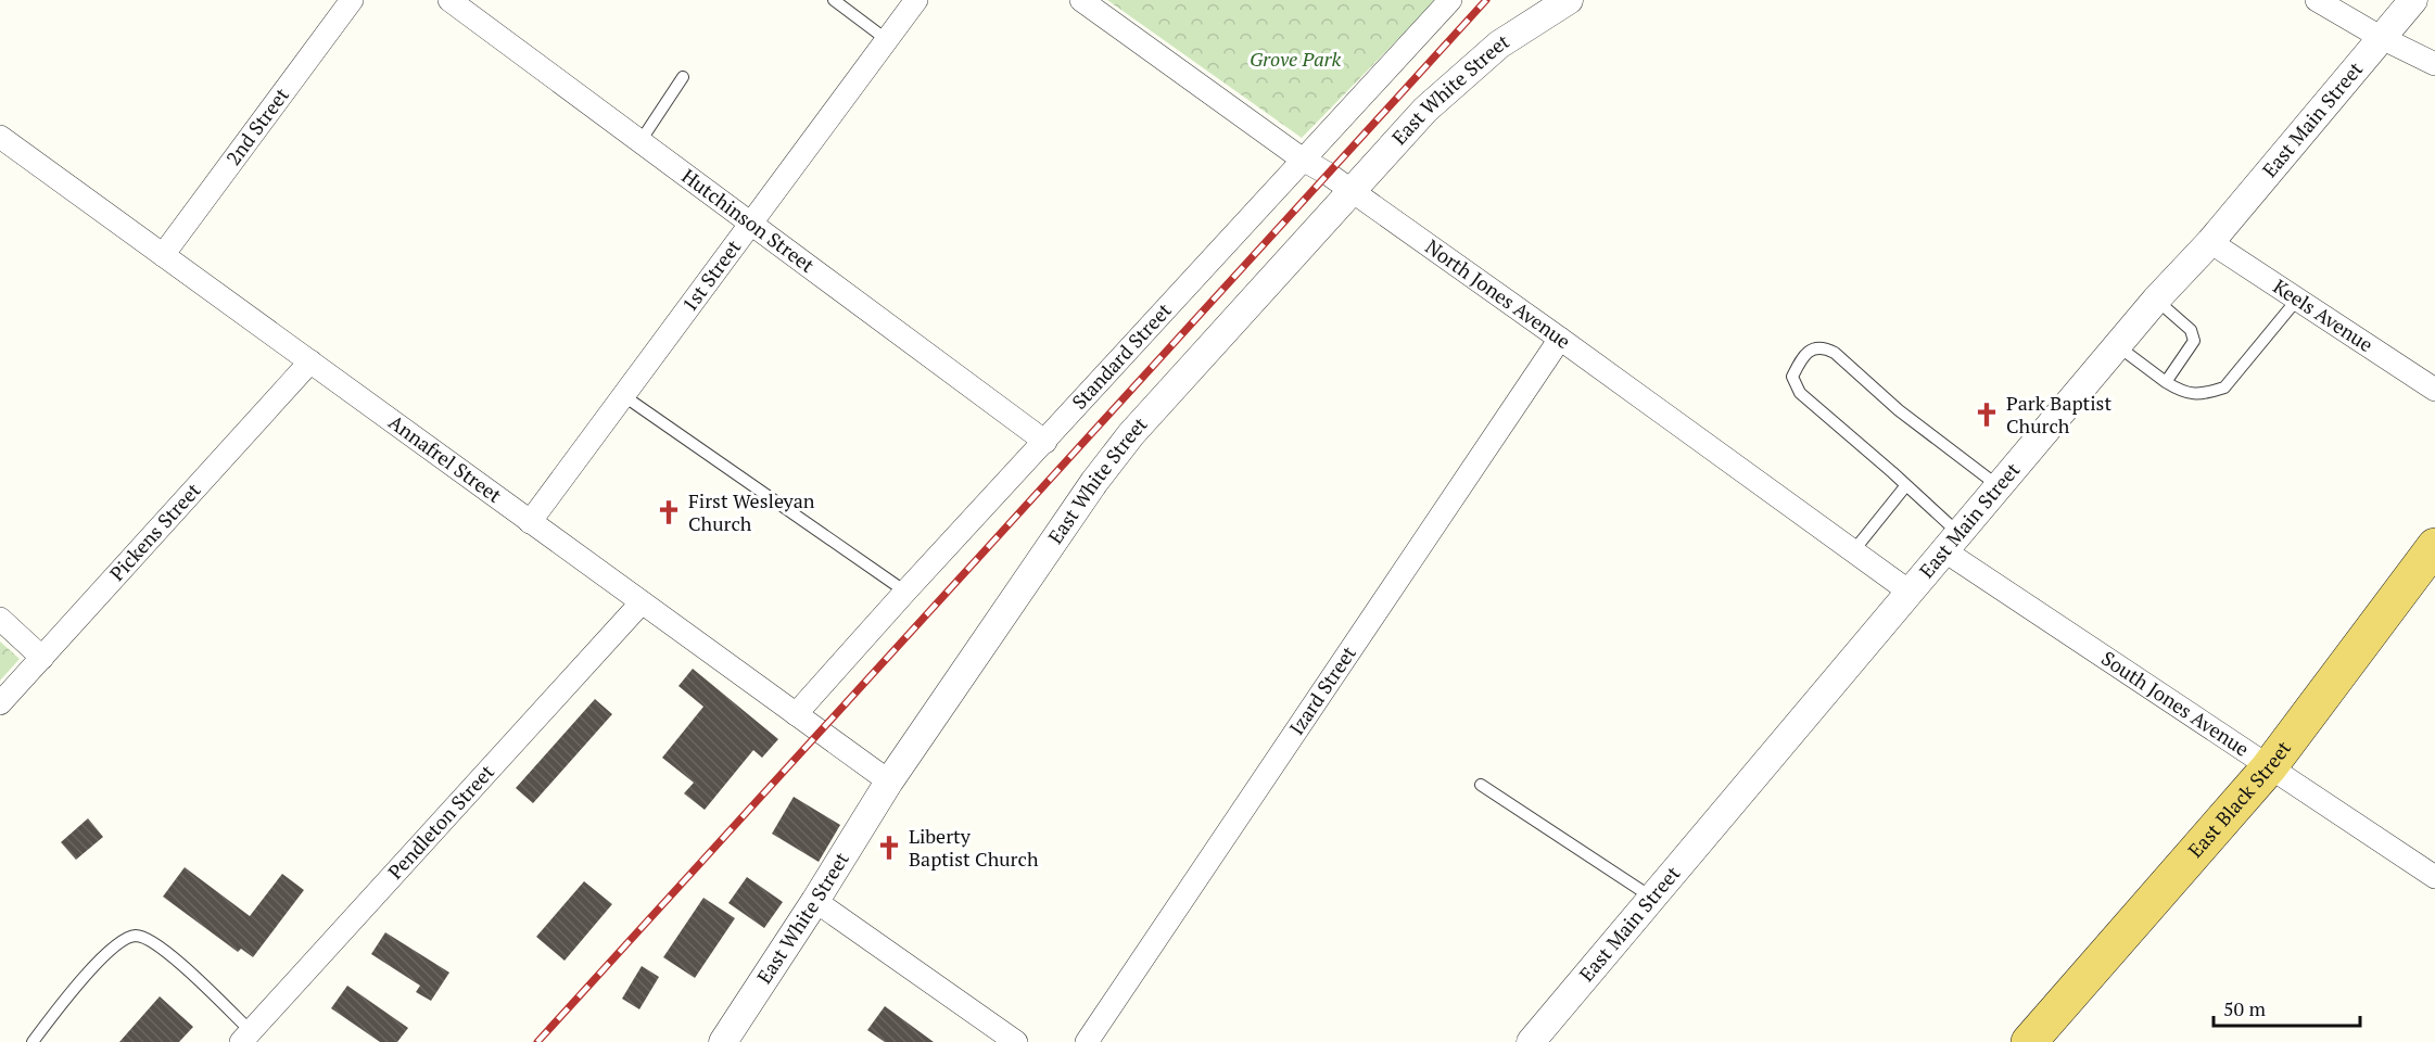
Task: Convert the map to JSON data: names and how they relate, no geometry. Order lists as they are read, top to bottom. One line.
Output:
{"streets":{"main road":["East Black Street"],"street":["East White Street","East Main Street","2nd Street","Hutchinson Street","1st Street","North Jones Avenue","Keels Avenue","Standard Street","Annafrel Street","Pickens Street","Izard Street","South Jones Avenue","Pendleton Street"]},"crossings":[["East White Street","North Jones Avenue"],["East White Street","Annafrel Street"],["East Main Street","North Jones Avenue"],["East Main Street","Keels Avenue"],["East Main Street","South Jones Avenue"],["2nd Street","Annafrel Street"],["Hutchinson Street","1st Street"],["Hutchinson Street","Standard Street"],["1st Street","Annafrel Street"],["North Jones Avenue","Standard Street"],["North Jones Avenue","Izard Street"],["Standard Street","Annafrel Street"],["Annafrel Street","Pickens Street"],["Annafrel Street","Pendleton Street"],["South Jones Avenue","East Black Street"]],"parks":["Grove Park"],"places":{"church":["Park Baptist Church","First Wesleyan Church","Liberty Baptist Church"]},"scale_bar":"50 m"}
